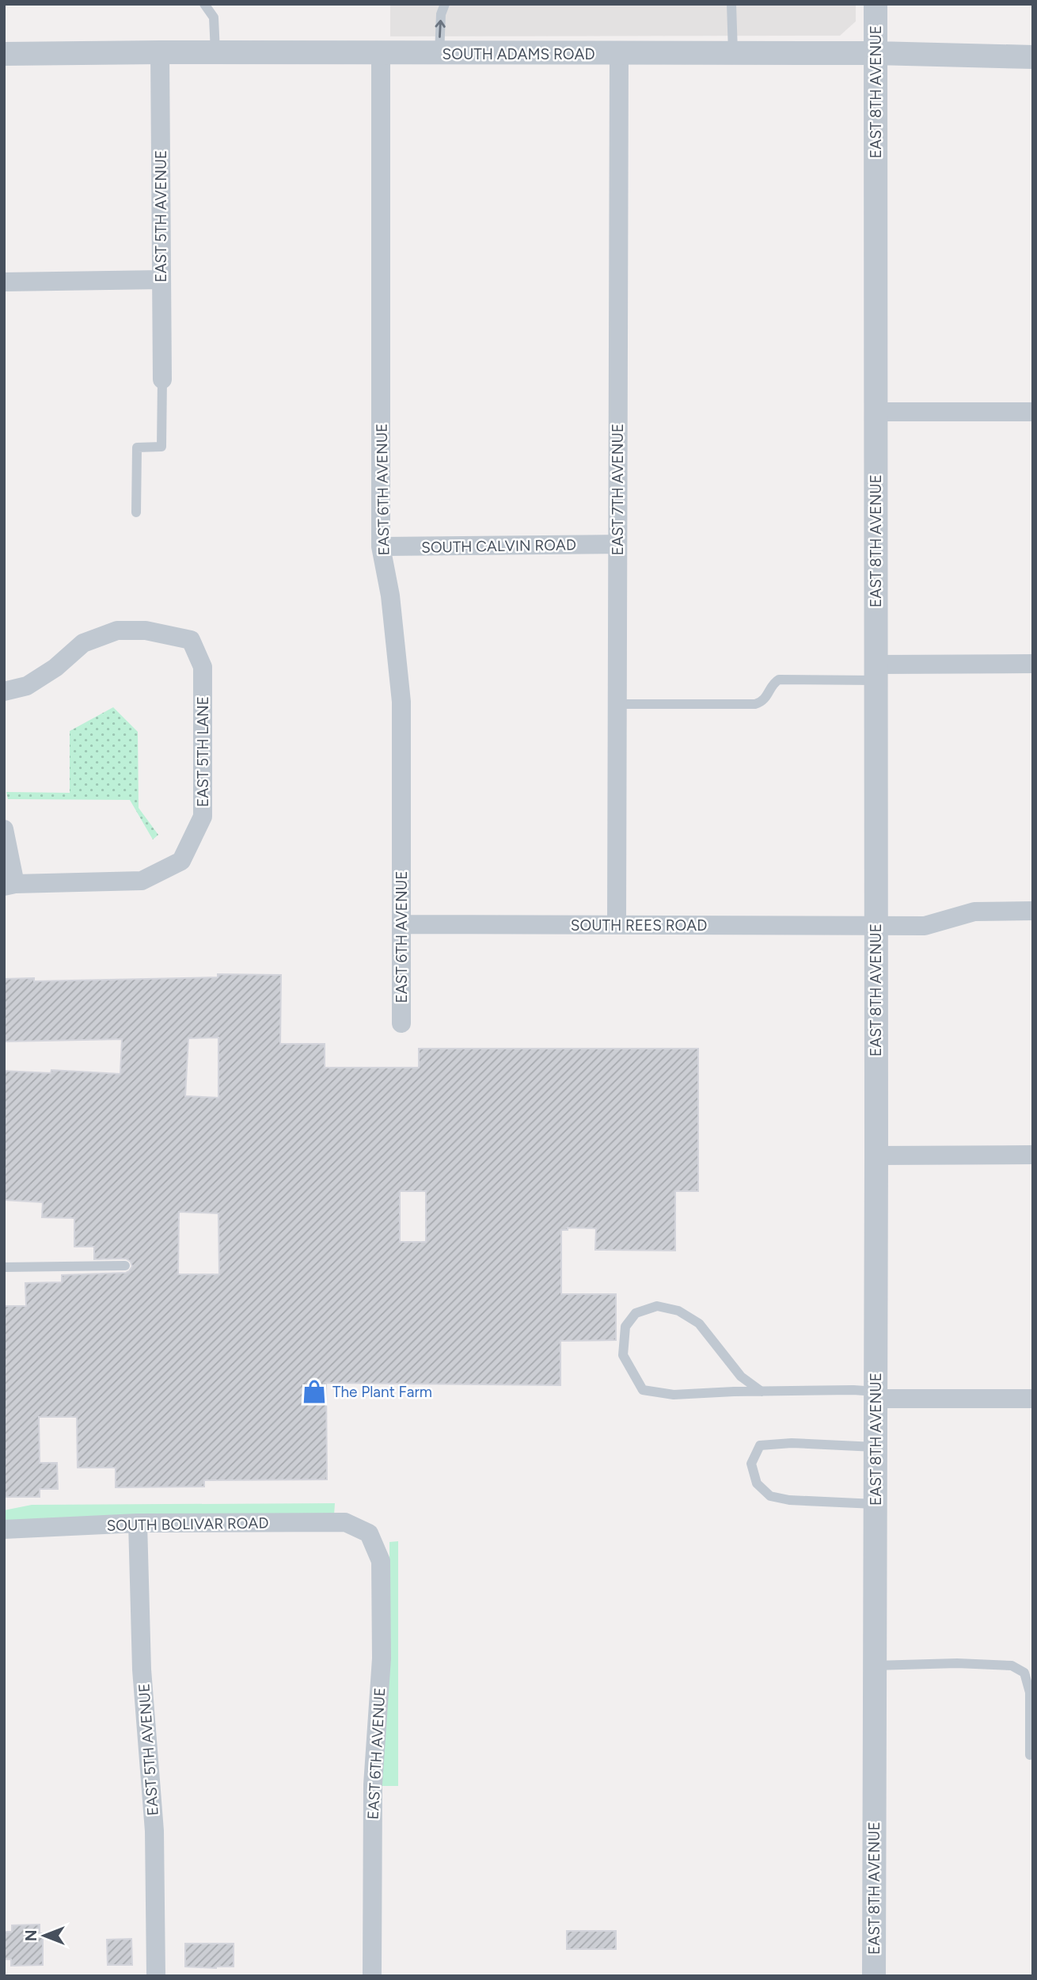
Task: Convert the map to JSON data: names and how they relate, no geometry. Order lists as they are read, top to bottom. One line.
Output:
{"streets":{"street":["SOUTH ADAMS ROAD","EAST 8TH AVENUE","EAST 5TH AVENUE","EAST 6TH AVENUE","EAST 7TH AVENUE","SOUTH CALVIN ROAD","EAST 5TH LANE","SOUTH REES ROAD","SOUTH BOLIVAR ROAD"]},"crossings":[["SOUTH ADAMS ROAD","EAST 8TH AVENUE"],["SOUTH ADAMS ROAD","EAST 5TH AVENUE"],["SOUTH ADAMS ROAD","EAST 6TH AVENUE"],["SOUTH ADAMS ROAD","EAST 7TH AVENUE"],["EAST 8TH AVENUE","SOUTH REES ROAD"],["EAST 5TH AVENUE","SOUTH BOLIVAR ROAD"],["EAST 6TH AVENUE","SOUTH CALVIN ROAD"],["EAST 6TH AVENUE","SOUTH REES ROAD"],["EAST 6TH AVENUE","SOUTH BOLIVAR ROAD"],["EAST 7TH AVENUE","SOUTH CALVIN ROAD"],["EAST 7TH AVENUE","SOUTH REES ROAD"]],"places":{"shop":["The Plant Farm"]},"north":"left"}
